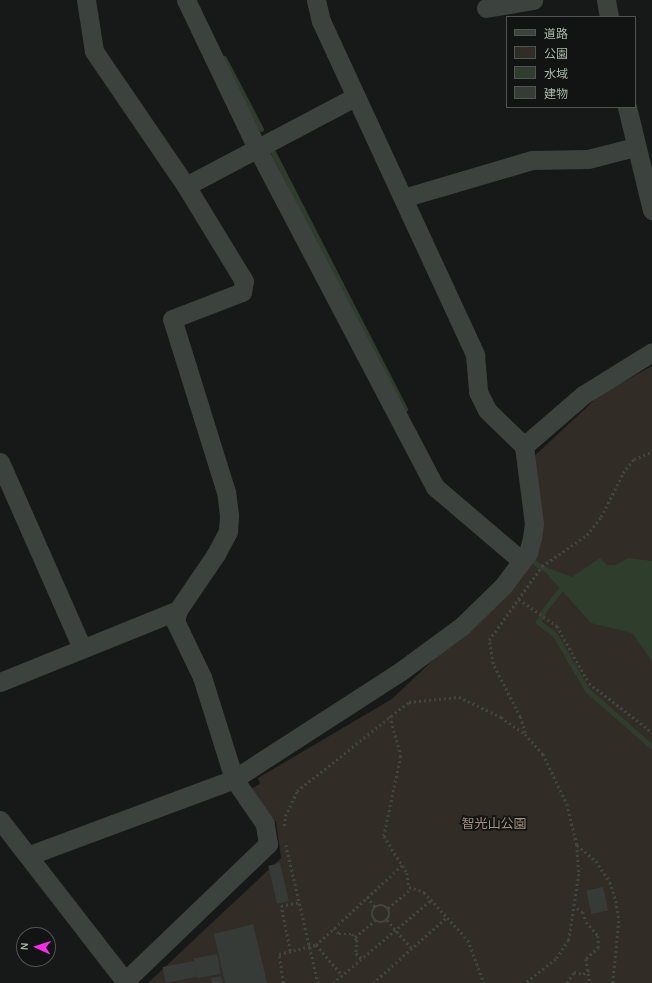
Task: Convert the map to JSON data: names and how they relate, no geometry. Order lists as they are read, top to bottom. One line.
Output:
{"parks":["智光山公園"],"legend":["道路","公園","水域","建物"],"north":"left"}
